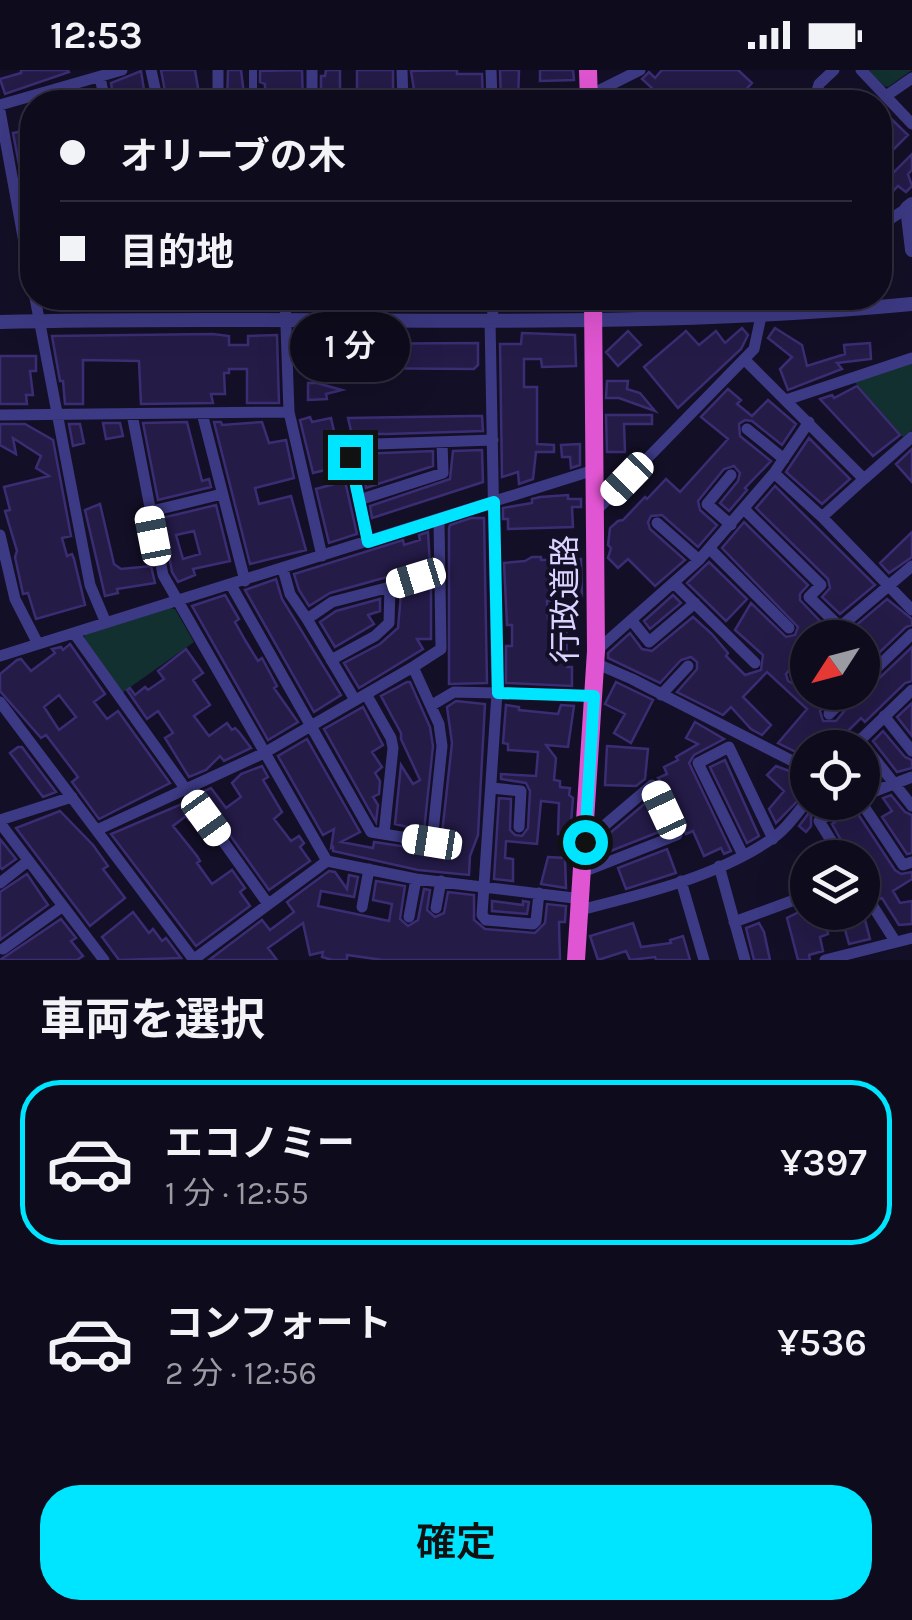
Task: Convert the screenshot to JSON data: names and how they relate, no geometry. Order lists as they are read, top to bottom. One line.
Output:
{"streets":{"highway":["行政道路"]},"north":"bottom left","page":{"status":"12:53","banner":["オリーブの木","目的地"],"bubble":"1 分","heading":"車両を選択","list":[{"name":"エコノミー","note":"1 分 · 12:55","value":"¥397"},{"name":"コンフォート","note":"2 分 · 12:56","value":"¥536"}],"buttons":"確定"}}
